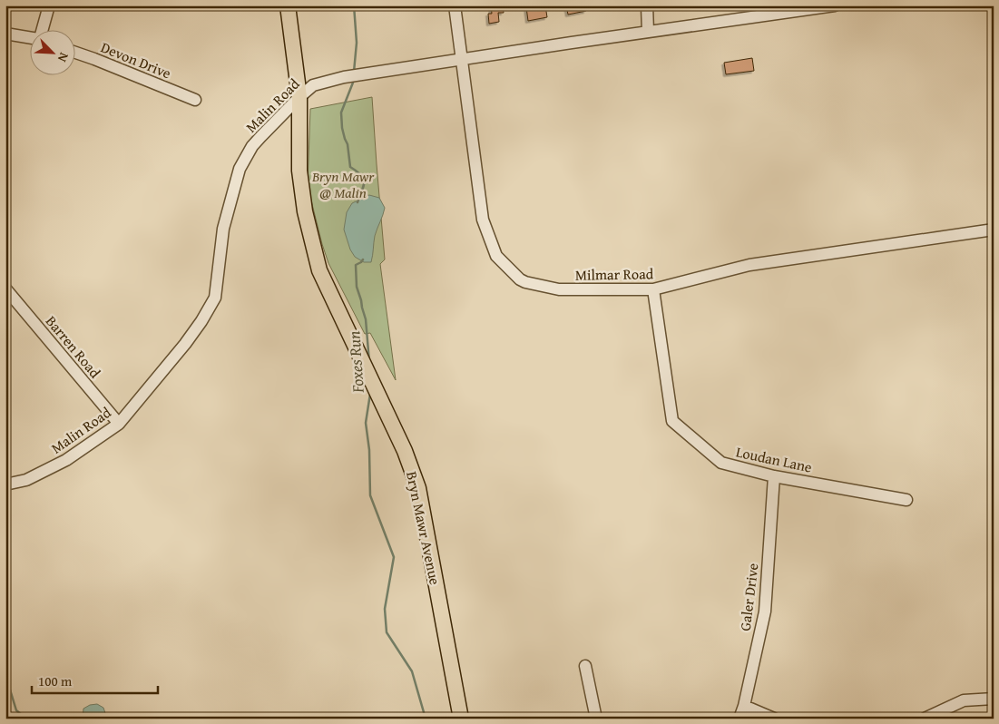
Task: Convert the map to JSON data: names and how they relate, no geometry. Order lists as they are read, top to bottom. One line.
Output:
{"streets":{"main road":["Bryn Mawr Avenue"],"street":["Devon Drive","Malin Road","Milmar Road","Barren Road","Loudan Lane","Galer Drive"]},"crossings":[["Malin Road","Milmar Road"],["Malin Road","Barren Road"],["Malin Road","Bryn Mawr Avenue"],["Milmar Road","Loudan Lane"],["Loudan Lane","Galer Drive"]],"water":["Foxes Run"],"parks":["Bryn Mawr @ Malin"],"scale_bar":"100 m","north":"bottom right"}
